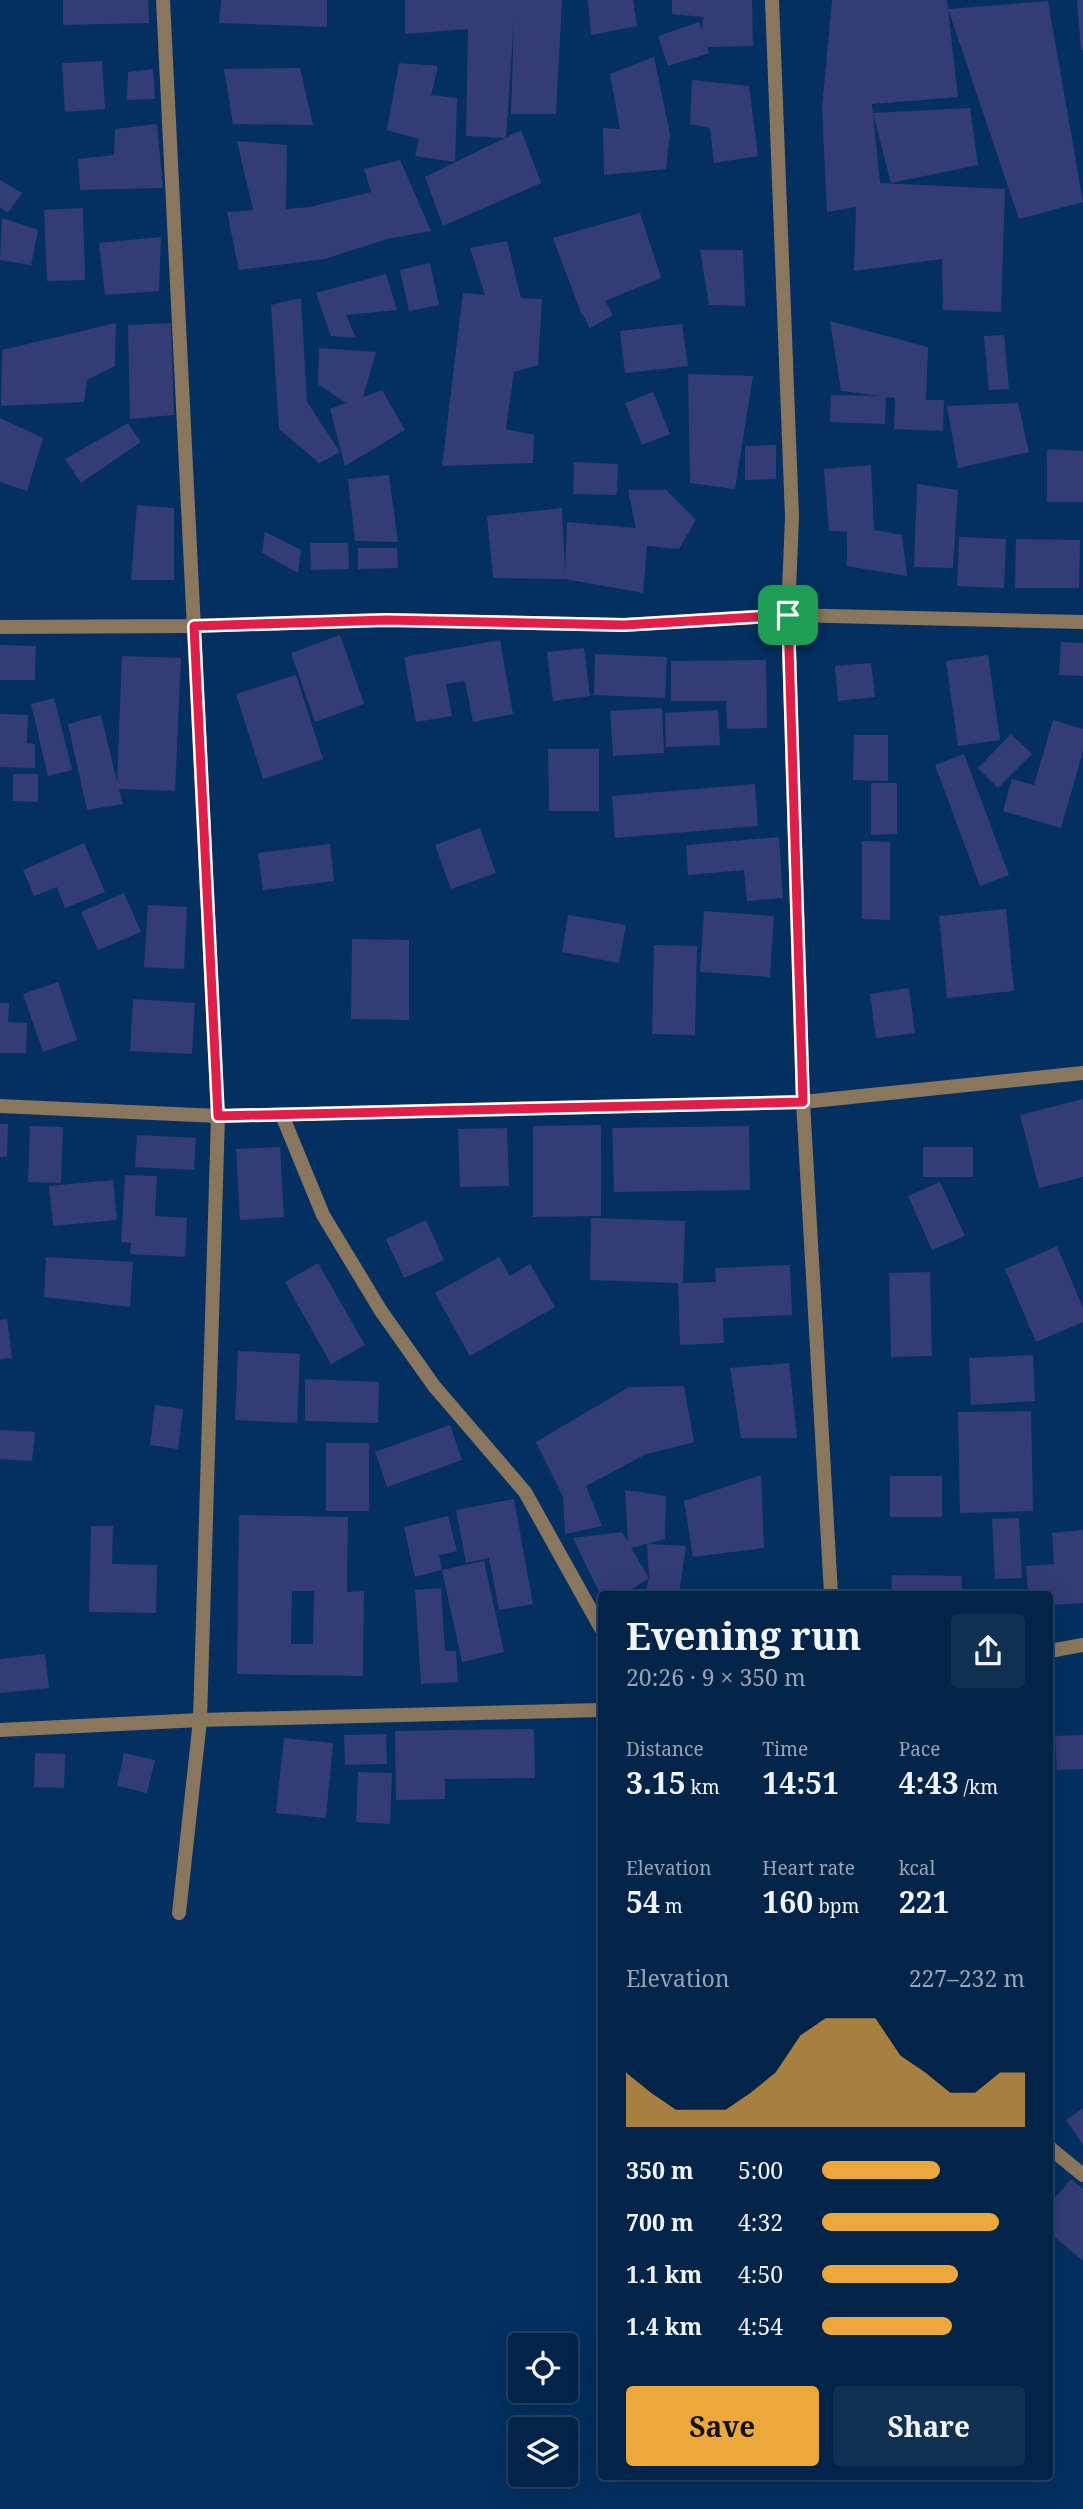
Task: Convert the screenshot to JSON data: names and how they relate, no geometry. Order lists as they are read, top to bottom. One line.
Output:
{"page":{"heading":["Evening run","20:26 · 9 × 350 m"],"stats":[["Distance","3.15 km"],["Time","14:51"],["Pace","4:43 /km"],["Elevation","54 m"],["Heart rate","160 bpm"],["kcal","221"]],"chart":["Elevation","227–232 m"],"list":[{"name":"350 m","note":"5:00"},{"name":"700 m","note":"4:32"},{"name":"1.1 km","note":"4:50"},{"name":"1.4 km","note":"4:54"}],"buttons":["Save","Share"]}}
